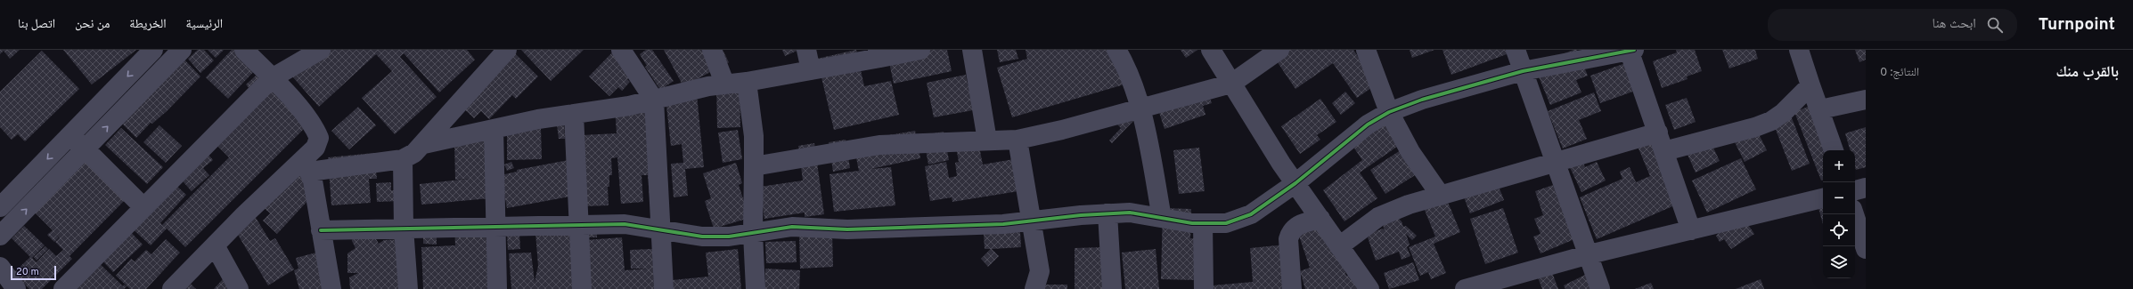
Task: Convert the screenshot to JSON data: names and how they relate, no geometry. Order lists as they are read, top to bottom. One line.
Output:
{"scale_bar":"20 m","page":{"header":"Turnpoint","search":"ابحث هنا","nav":["الرئيسية","الخريطة","من نحن","اتصل بنا"],"heading":["بالقرب منك","النتائج: 0"],"map_buttons":["+","−"],"scale":"20 m"}}
